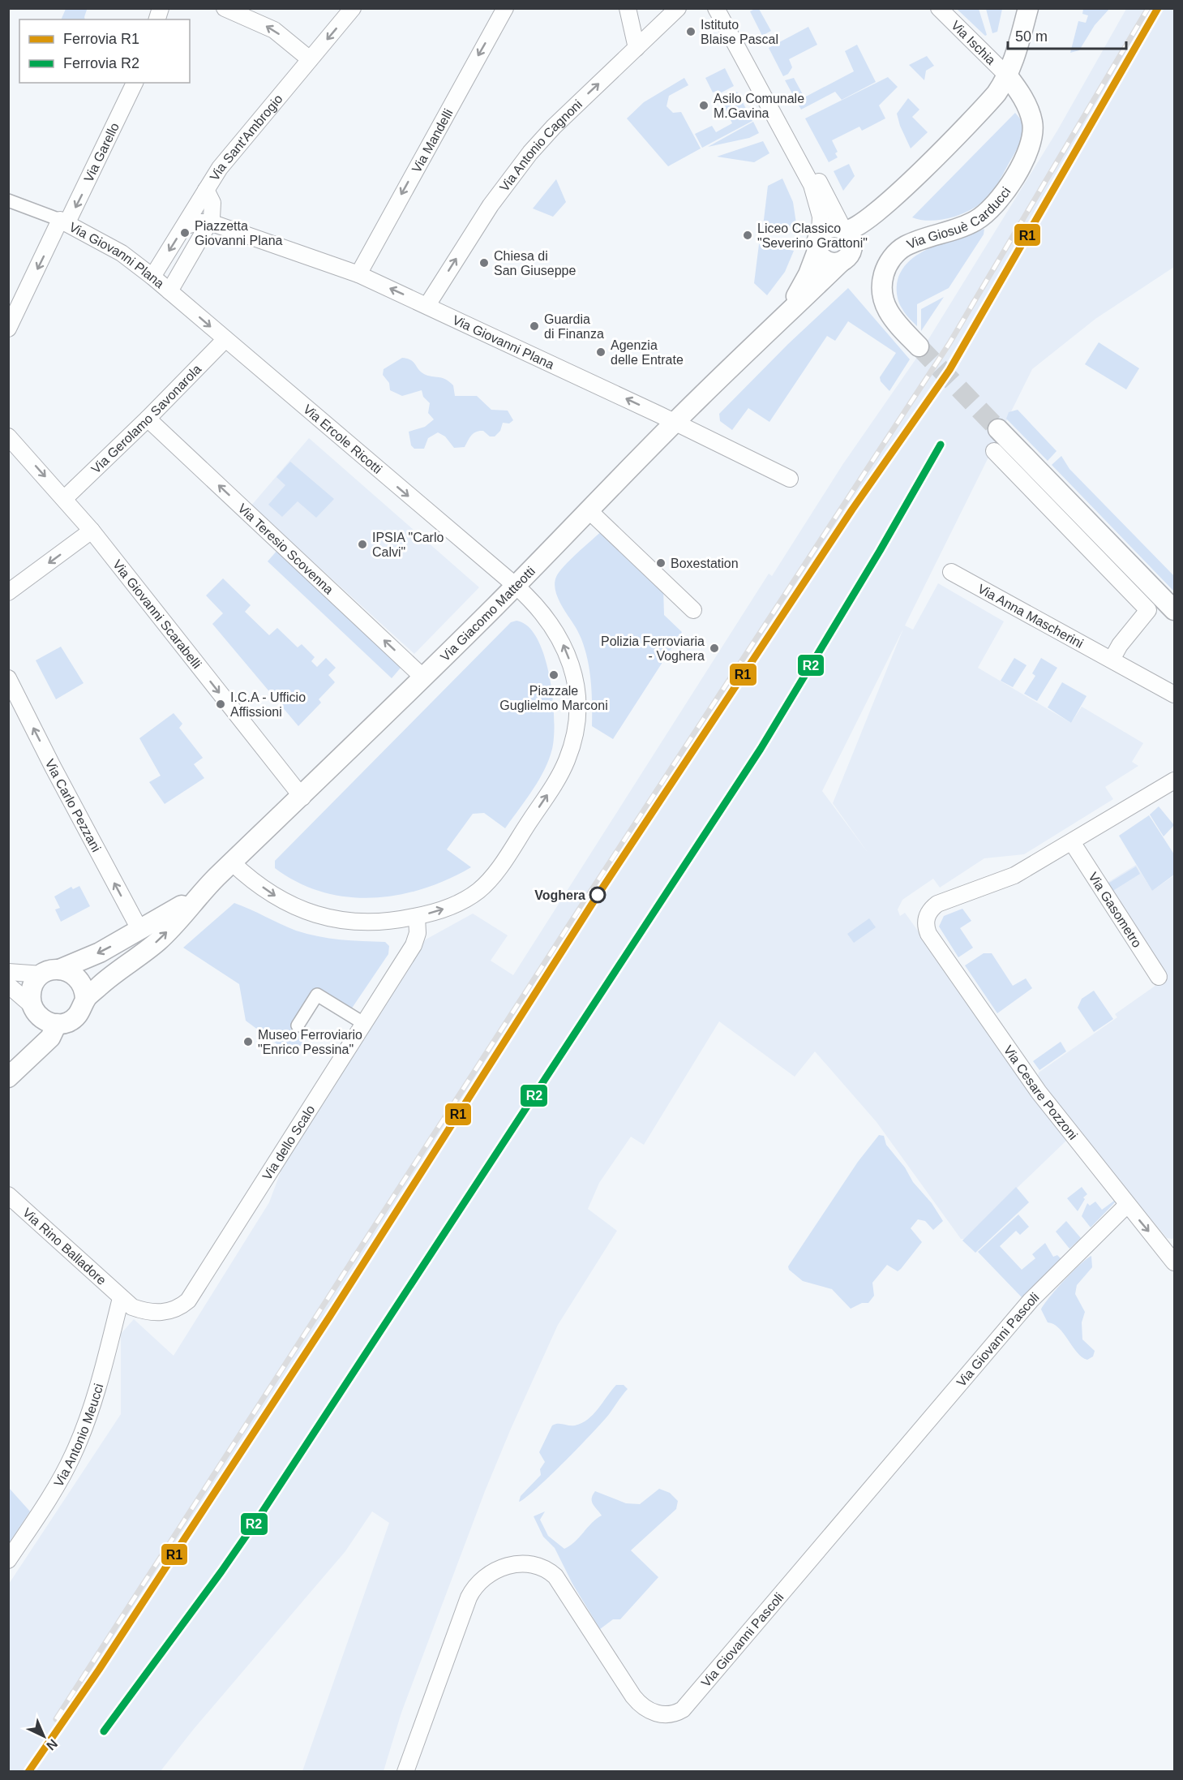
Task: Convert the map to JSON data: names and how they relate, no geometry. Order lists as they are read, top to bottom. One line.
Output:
{"streets":{"street":["Via Ischia","Via Sant'Ambrogio","Via Mandelli","Via Antonio Cagnoni","Via Garello","Via Giosuè Carducci","Via Giovanni Plana","Via Gerolamo Savonarola","Via Ercole Ricotti","Via Teresio Scovenna","Via Giacomo Matteotti","Via Giovanni Scarabelli","Via Anna Mascherini","Via Carlo Pezzani","Via Gasometro","Via Cesare Pozzoni","Via dello Scalo","Via Rino Balladore","Via Giovanni Pascoli","Via Antonio Meucci"]},"crossings":[["Via Ischia","Via Giosuè Carducci"],["Via Sant'Ambrogio","Via Giovanni Plana"],["Via Mandelli","Via Giovanni Plana"],["Via Antonio Cagnoni","Via Giovanni Plana"],["Via Garello","Via Giovanni Plana"],["Via Giovanni Plana","Via Ercole Ricotti"],["Via Giovanni Plana","Via Giacomo Matteotti"],["Via Gerolamo Savonarola","Via Ercole Ricotti"],["Via Gerolamo Savonarola","Via Teresio Scovenna"],["Via Gerolamo Savonarola","Via Giovanni Scarabelli"],["Via Ercole Ricotti","Via Giacomo Matteotti"],["Via Teresio Scovenna","Via Giacomo Matteotti"],["Via Giacomo Matteotti","Via Giovanni Scarabelli"],["Via Giacomo Matteotti","Via Carlo Pezzani"],["Via Gasometro","Via Cesare Pozzoni"],["Via Cesare Pozzoni","Via Giovanni Pascoli"],["Via dello Scalo","Via Rino Balladore"],["Via dello Scalo","Via Antonio Meucci"],["Via Rino Balladore","Via Antonio Meucci"]],"one_way":["Via Mandelli","Via Antonio Cagnoni","Via Garello","Via Giovanni Plana","Via Ercole Ricotti","Via Teresio Scovenna","Via Giovanni Scarabelli","Via Carlo Pezzani"],"places":["Istituto Blaise Pascal","Asilo Comunale M.Gavina","Piazzetta Giovanni Plana","Liceo Classico \"Severino Grattoni\"","Chiesa di San Giuseppe","Guardia di Finanza","Agenzia delle Entrate","IPSIA \"Carlo Calvi\"","Boxestation","Polizia Ferroviaria - Voghera","Piazzale Guglielmo Marconi","I.C.A - Ufficio Affissioni","Voghera","Museo Ferroviario \"Enrico Pessina\""],"lines":["rail line R1","rail line R2"],"legend":["Ferrovia R1","Ferrovia R2"],"scale_bar":"50 m","north":"bottom right"}
